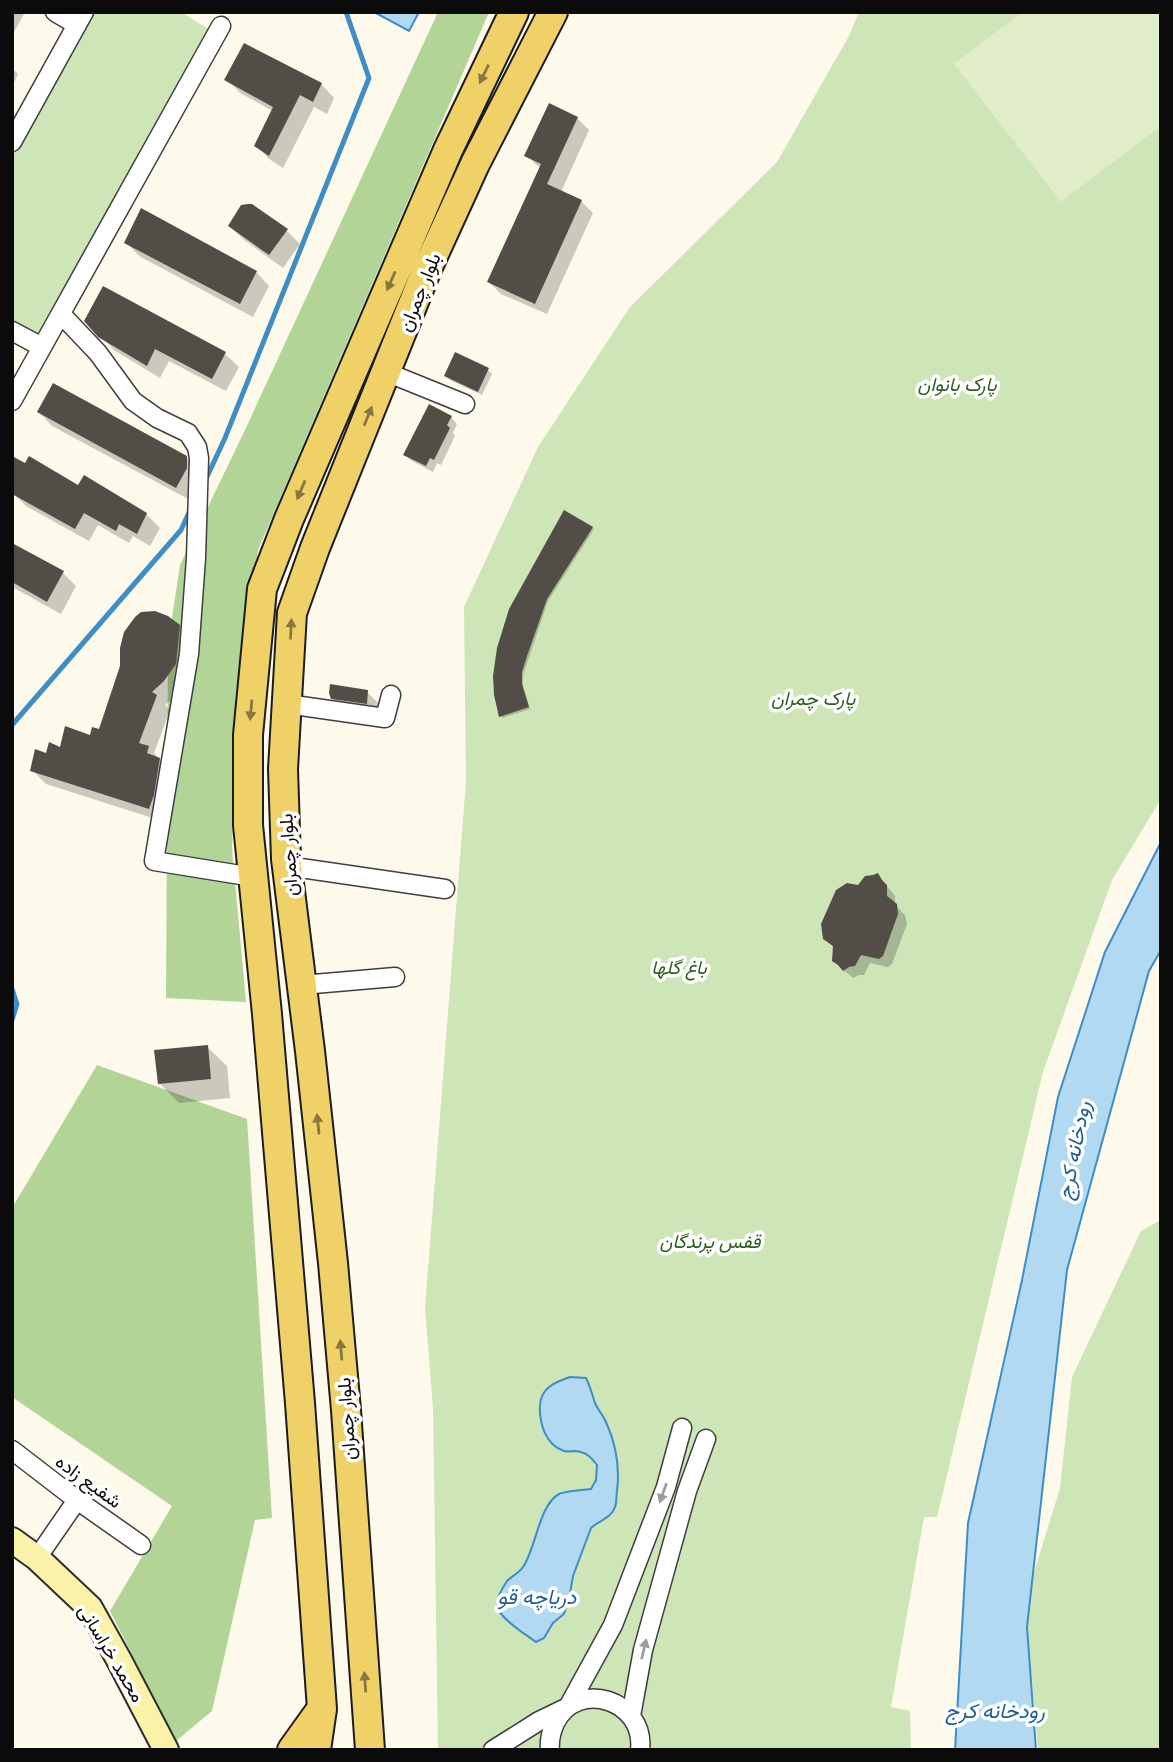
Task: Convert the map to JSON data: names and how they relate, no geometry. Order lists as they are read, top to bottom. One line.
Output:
{"streets":{"main road":["بلوار چمران"],"street":["شفیع زاده","محمد خراسانی"]},"water":["رودخانه کرج","دریاچه قو"],"parks":["پارک بانوان","پارک چمران","باغ گلها","قفس پرندگان"]}
